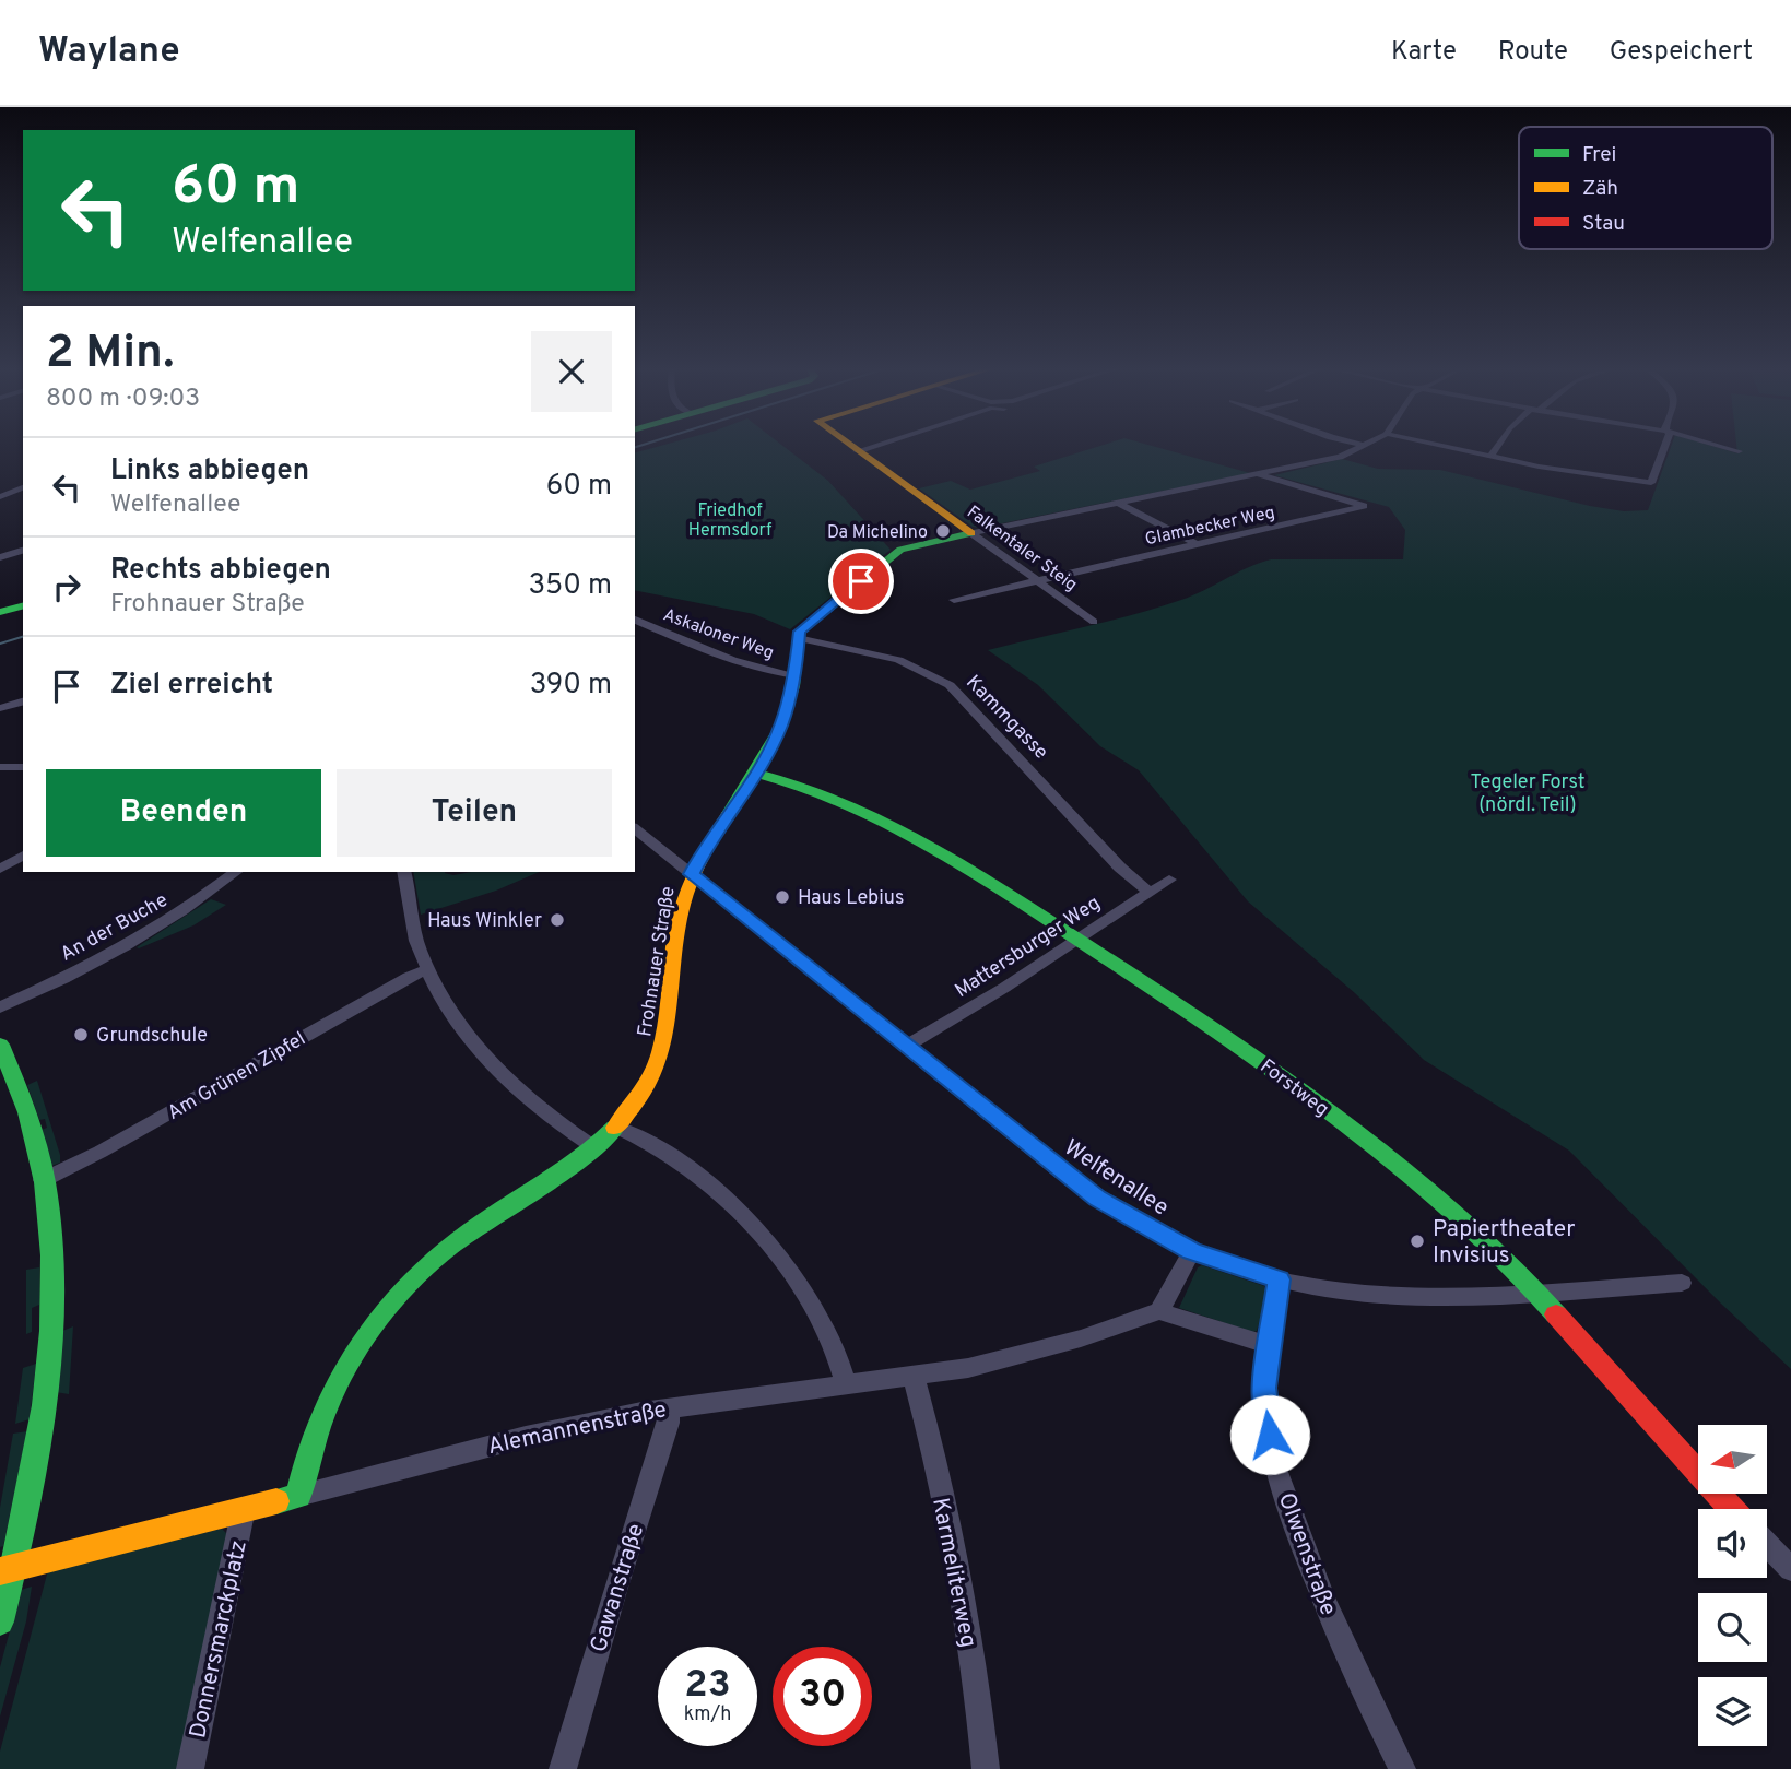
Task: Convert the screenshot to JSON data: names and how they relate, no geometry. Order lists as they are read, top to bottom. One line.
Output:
{"streets":{"street":["Glambecker Weg","Falkentaler Steig","Askaloner Weg","Kammgasse","An der Buche","Mattersburger Weg","Frohnauer Straße","Am Grünen Zipfel","Forstweg","Welfenallee","Alemannenstraße","Olwenstraße","Karmeliterweg","Gawanstraße","Donnersmarckplatz"]},"crossings":[["Glambecker Weg","Falkentaler Steig"],["Askaloner Weg","Frohnauer Straße"],["Kammgasse","Mattersburger Weg"],["Kammgasse","Frohnauer Straße"],["Mattersburger Weg","Forstweg"],["Mattersburger Weg","Welfenallee"],["Frohnauer Straße","Forstweg"],["Frohnauer Straße","Welfenallee"],["Frohnauer Straße","Alemannenstraße"],["Forstweg","Welfenallee"],["Welfenallee","Olwenstraße"],["Alemannenstraße","Karmeliterweg"],["Alemannenstraße","Gawanstraße"],["Alemannenstraße","Donnersmarckplatz"]],"parks":["Friedhof Hermsdorf","Tegeler Forst (nördl. Teil)"],"places":["Da Michelino","Haus Lebius","Haus Winkler","Grundschule","Papiertheater Invisius"],"legend":["Frei","Zäh","Stau"],"north":"left","page":{"header":"Waylane","nav":["Karte","Route","Gespeichert"],"turn":["60 m","Welfenallee"],"heading":["2 Min.","800 m · 09:03"],"list":[{"name":"Links abbiegen","note":"Welfenallee","value":"60 m"},{"name":"Rechts abbiegen","note":"Frohnauer Straße","value":"350 m"},{"name":"Ziel erreicht","value":"390 m"}],"buttons":["Beenden","Teilen"],"speed":"23 km/h","limit":"30"}}
